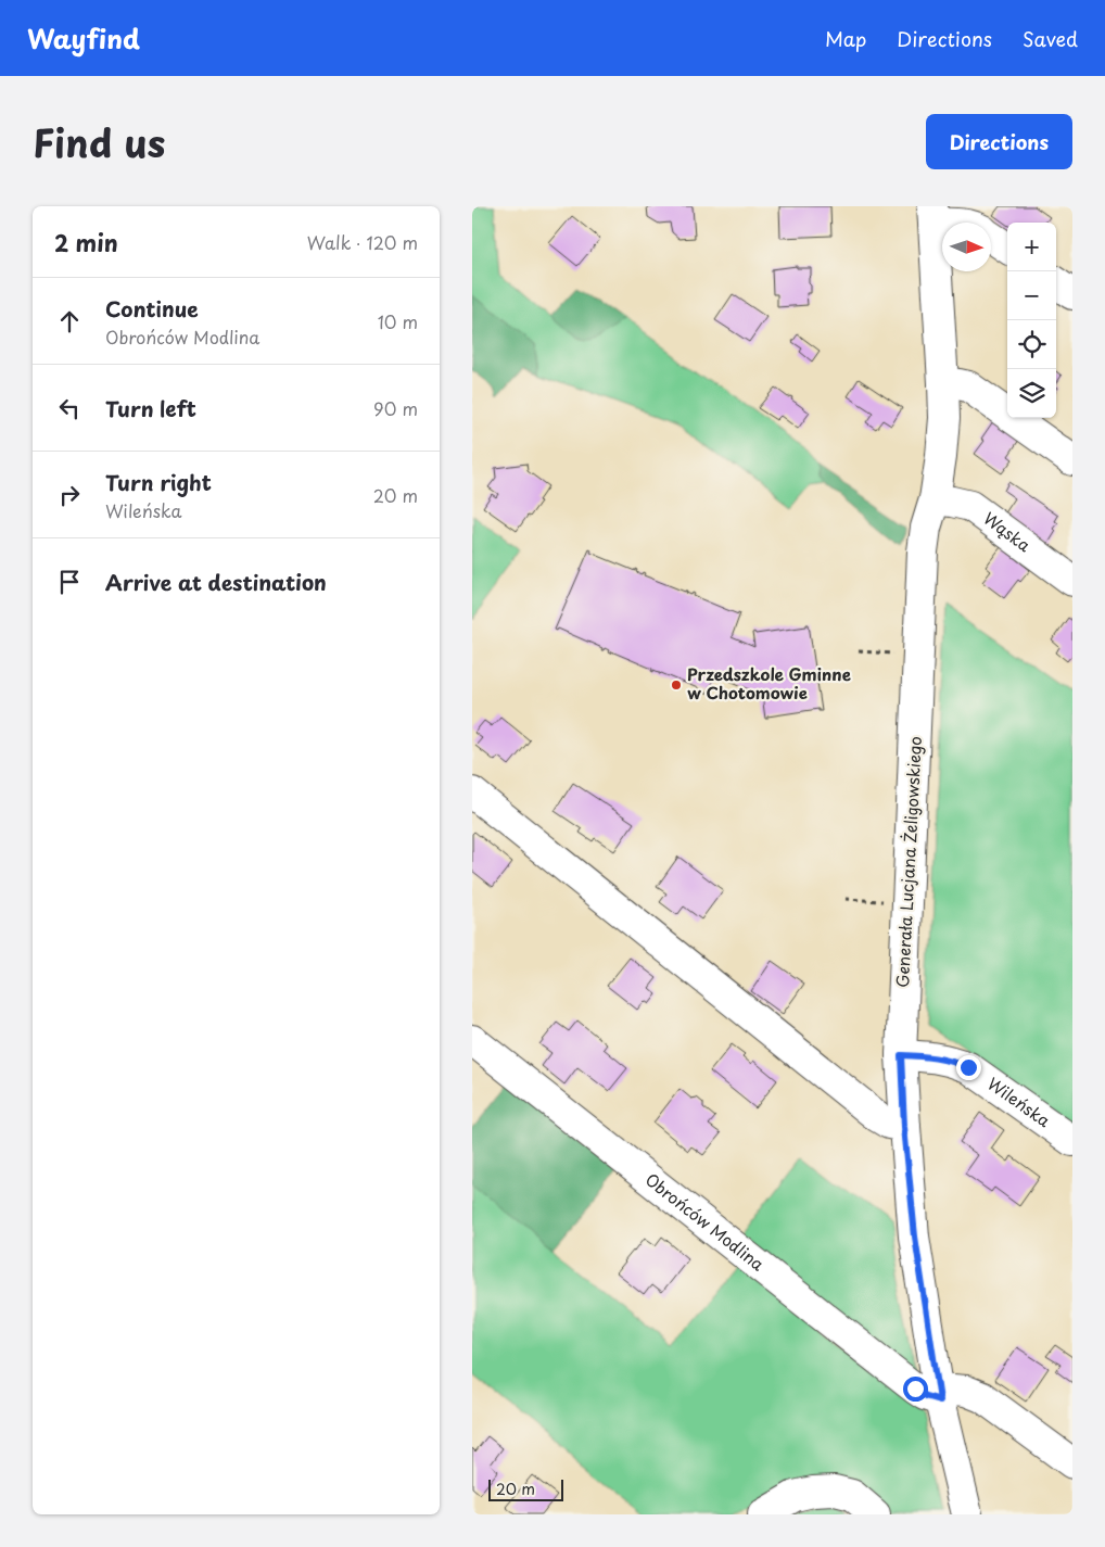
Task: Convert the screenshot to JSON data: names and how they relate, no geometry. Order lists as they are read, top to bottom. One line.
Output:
{"streets":{"street":["Wąska","Generała Lucjana Żeligowskiego","Wileńska","Obrońców Modlina"]},"crossings":[["Wąska","Generała Lucjana Żeligowskiego"],["Generała Lucjana Żeligowskiego","Wileńska"],["Generała Lucjana Żeligowskiego","Obrońców Modlina"]],"places":["Przedszkole Gminne w Chotomowie"],"scale_bar":"20 m","north":"right","page":{"header":"Wayfind","nav":["Map","Directions","Saved"],"title":"Find us","buttons":"Directions","heading":["2 min","Walk · 120 m"],"map_buttons":["+","−"],"list":[["Continue","Obrońców Modlina","10 m"],["Turn left","90 m"],["Turn right","Wileńska","20 m"],"Arrive at destination"],"scale":"20 m"}}
